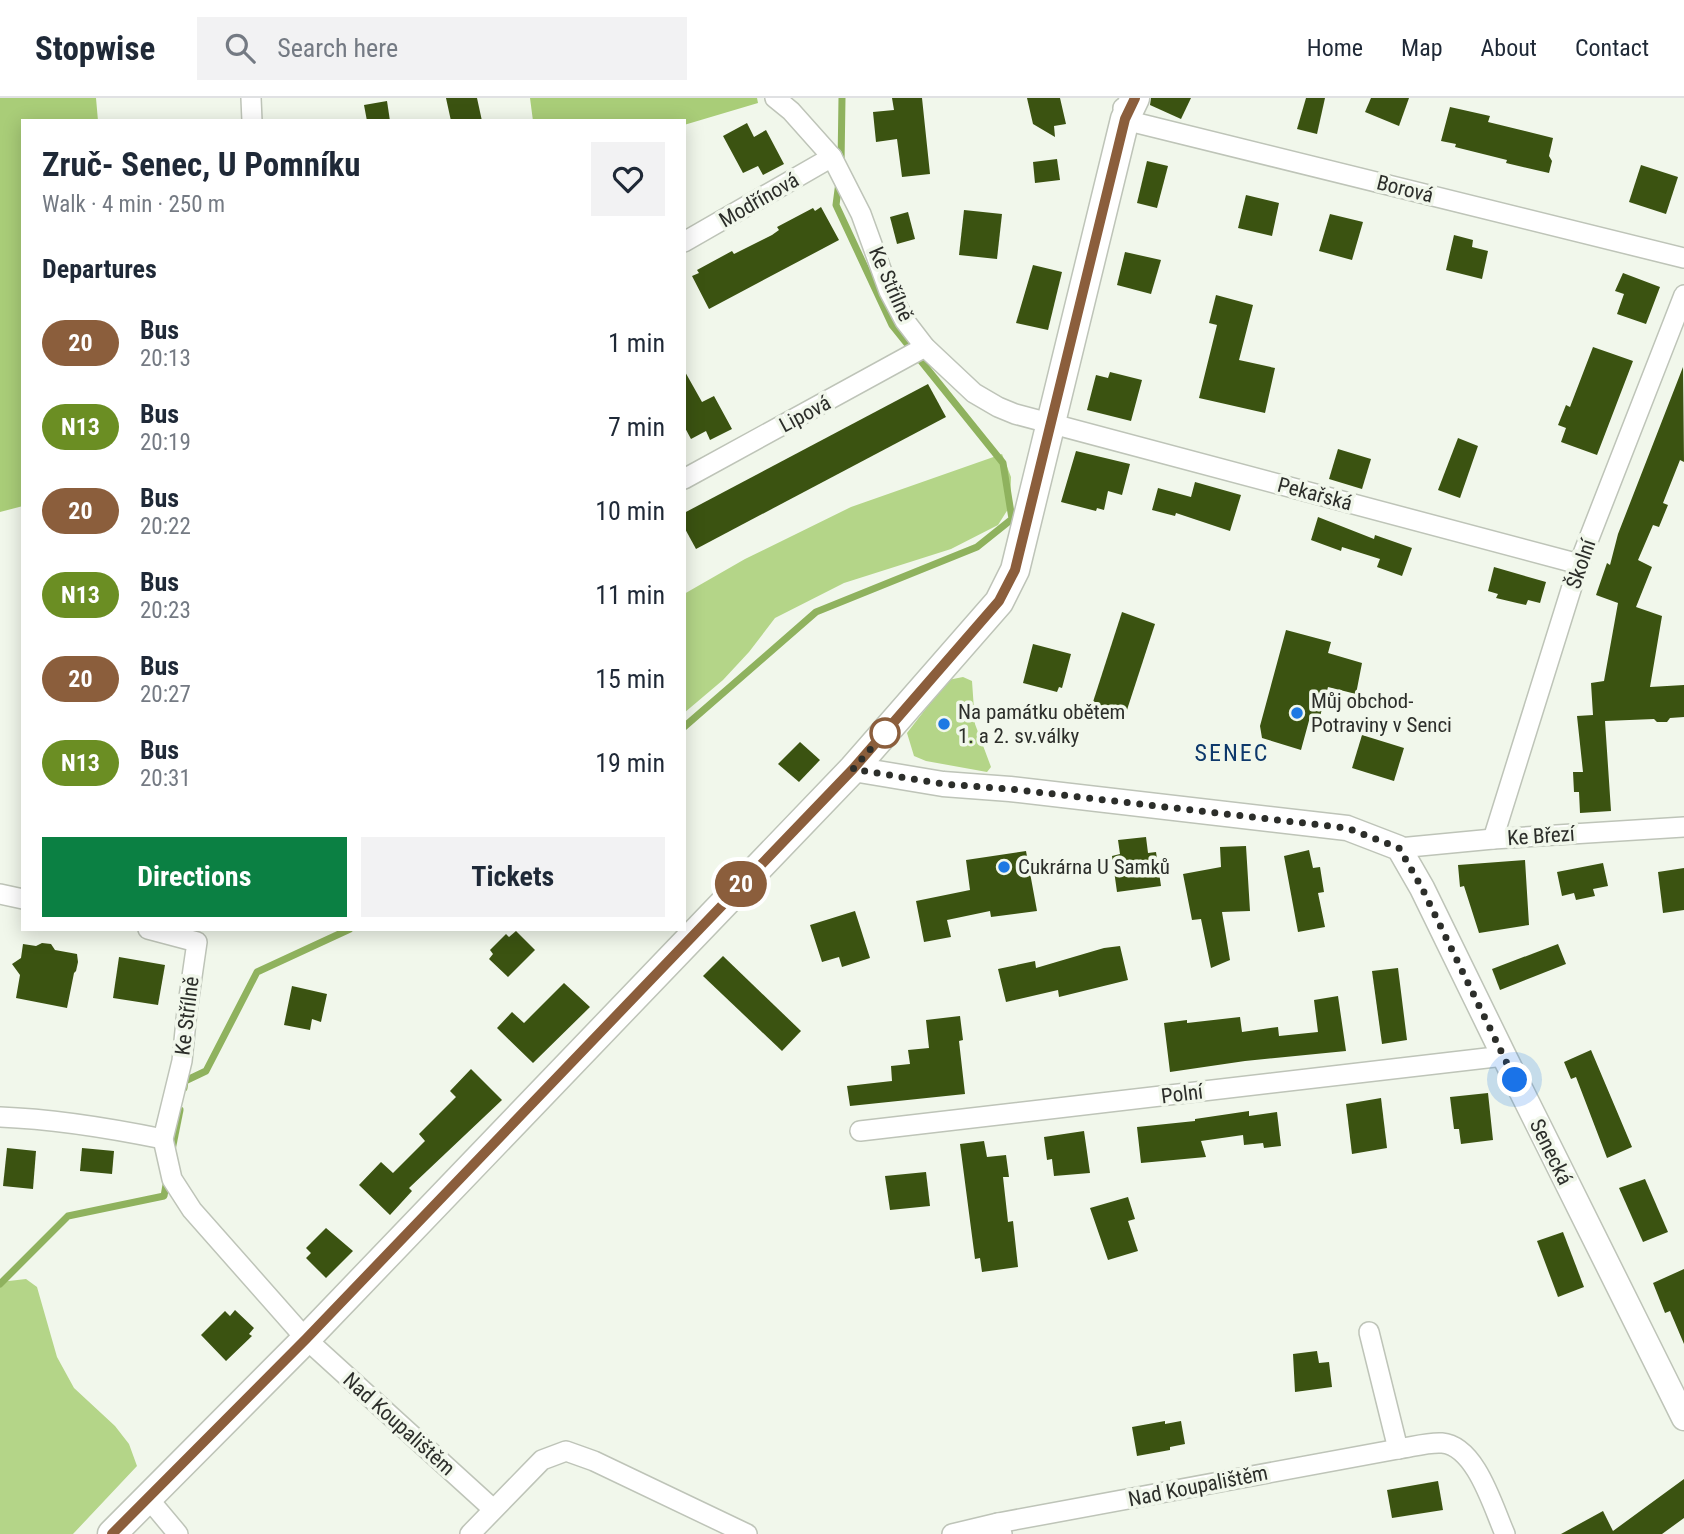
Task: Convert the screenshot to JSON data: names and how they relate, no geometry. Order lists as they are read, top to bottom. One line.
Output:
{"streets":{"street":["Borová","Modřínová","Ke Střílně","Lipová","Pekařská","Školní","Ke Březí","Polní","Senecká","Nad Koupalištěm"]},"crossings":[["Modřínová","Ke Střílně"],["Ke Střílně","Lipová"],["Ke Střílně","Pekařská"],["Ke Střílně","Nad Koupalištěm"],["Pekařská","Školní"],["Školní","Ke Březí"],["Ke Březí","Senecká"],["Polní","Senecká"]],"districts":["SENEC"],"places":["Můj obchod- Potraviny v Senci","Na památku obětem 1. a 2. sv.války","Cukrárna U Samků"],"lines":["bus line 20"],"page":{"header":"Stopwise","search":"Search here","nav":["Home","Map","About","Contact"],"on_map":"20","heading":[["Zruč- Senec, U Pomníku","Walk · 4 min · 250 m"],"Departures"],"list":[{"mark":"20","name":"Bus","note":"20:13","value":"1 min"},{"mark":"N13","name":"Bus","note":"20:19","value":"7 min"},{"mark":"20","name":"Bus","note":"20:22","value":"10 min"},{"mark":"N13","name":"Bus","note":"20:23","value":"11 min"},{"mark":"20","name":"Bus","note":"20:27","value":"15 min"},{"mark":"N13","name":"Bus","note":"20:31","value":"19 min"}],"buttons":["Directions","Tickets"]}}
